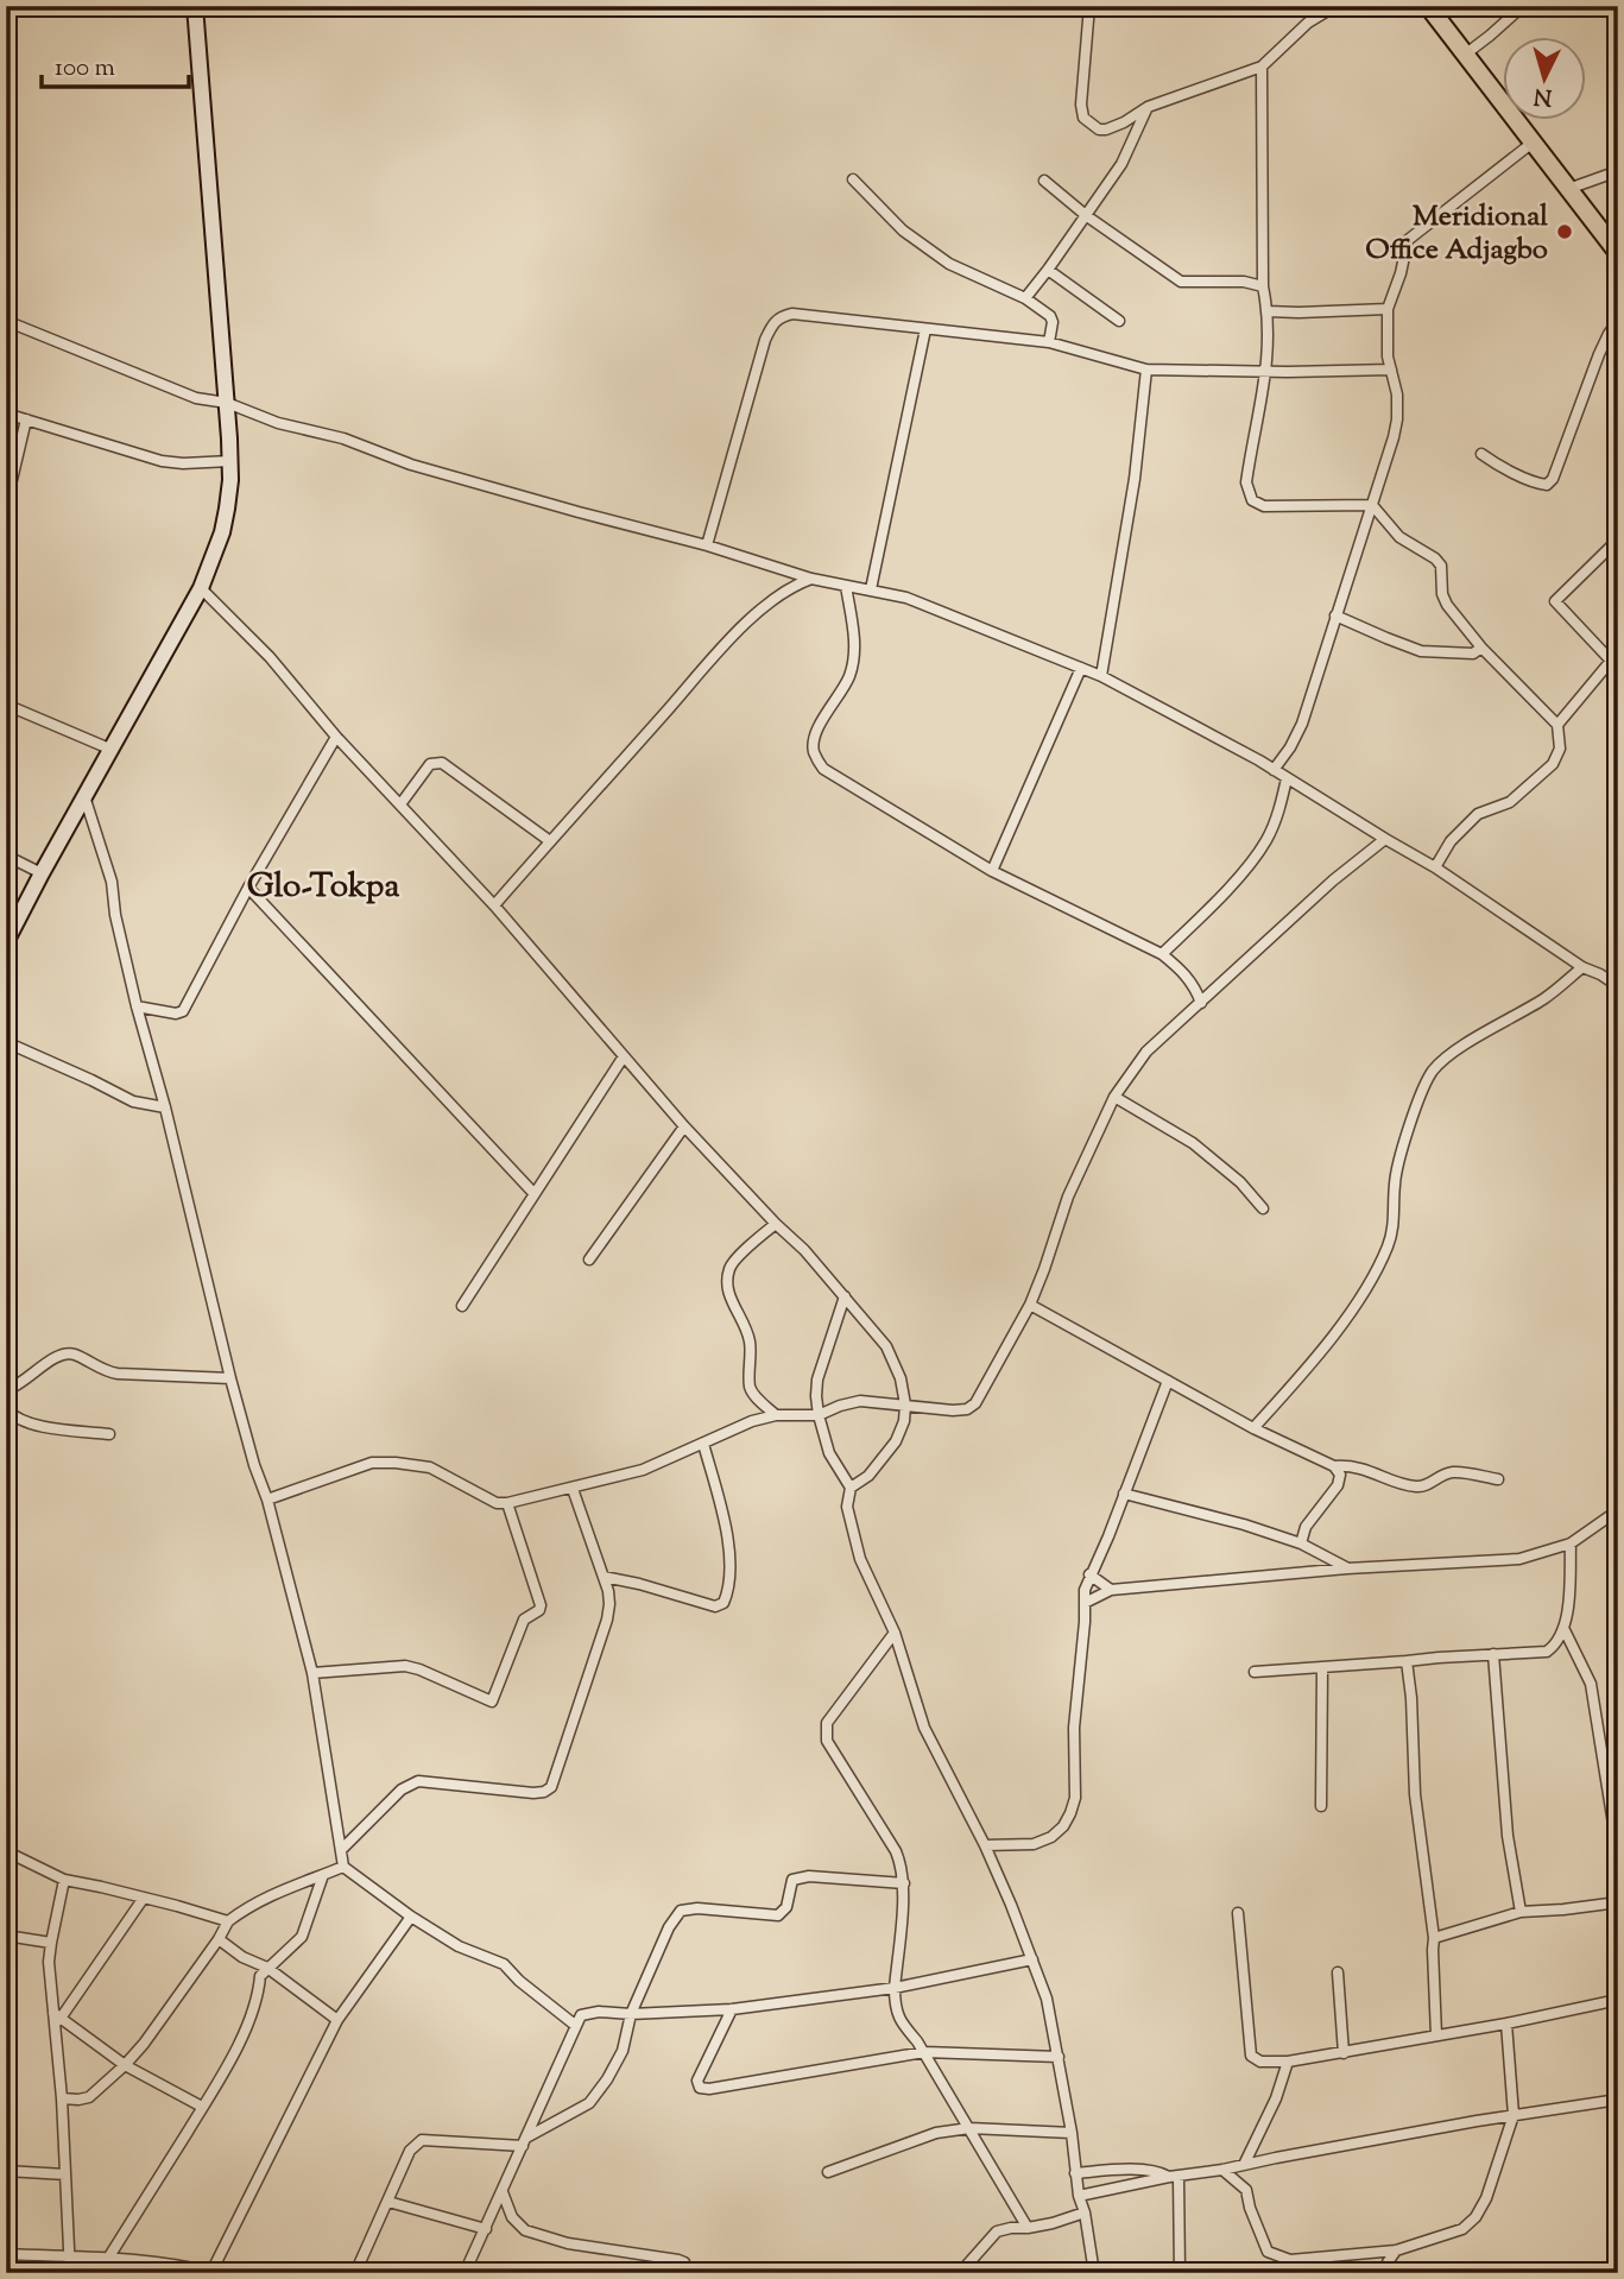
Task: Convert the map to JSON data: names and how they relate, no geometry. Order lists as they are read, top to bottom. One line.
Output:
{"districts":["Glo-Tokpa"],"places":["Meridional Office Adjagbo"],"scale_bar":"100 m","north":"bottom"}
